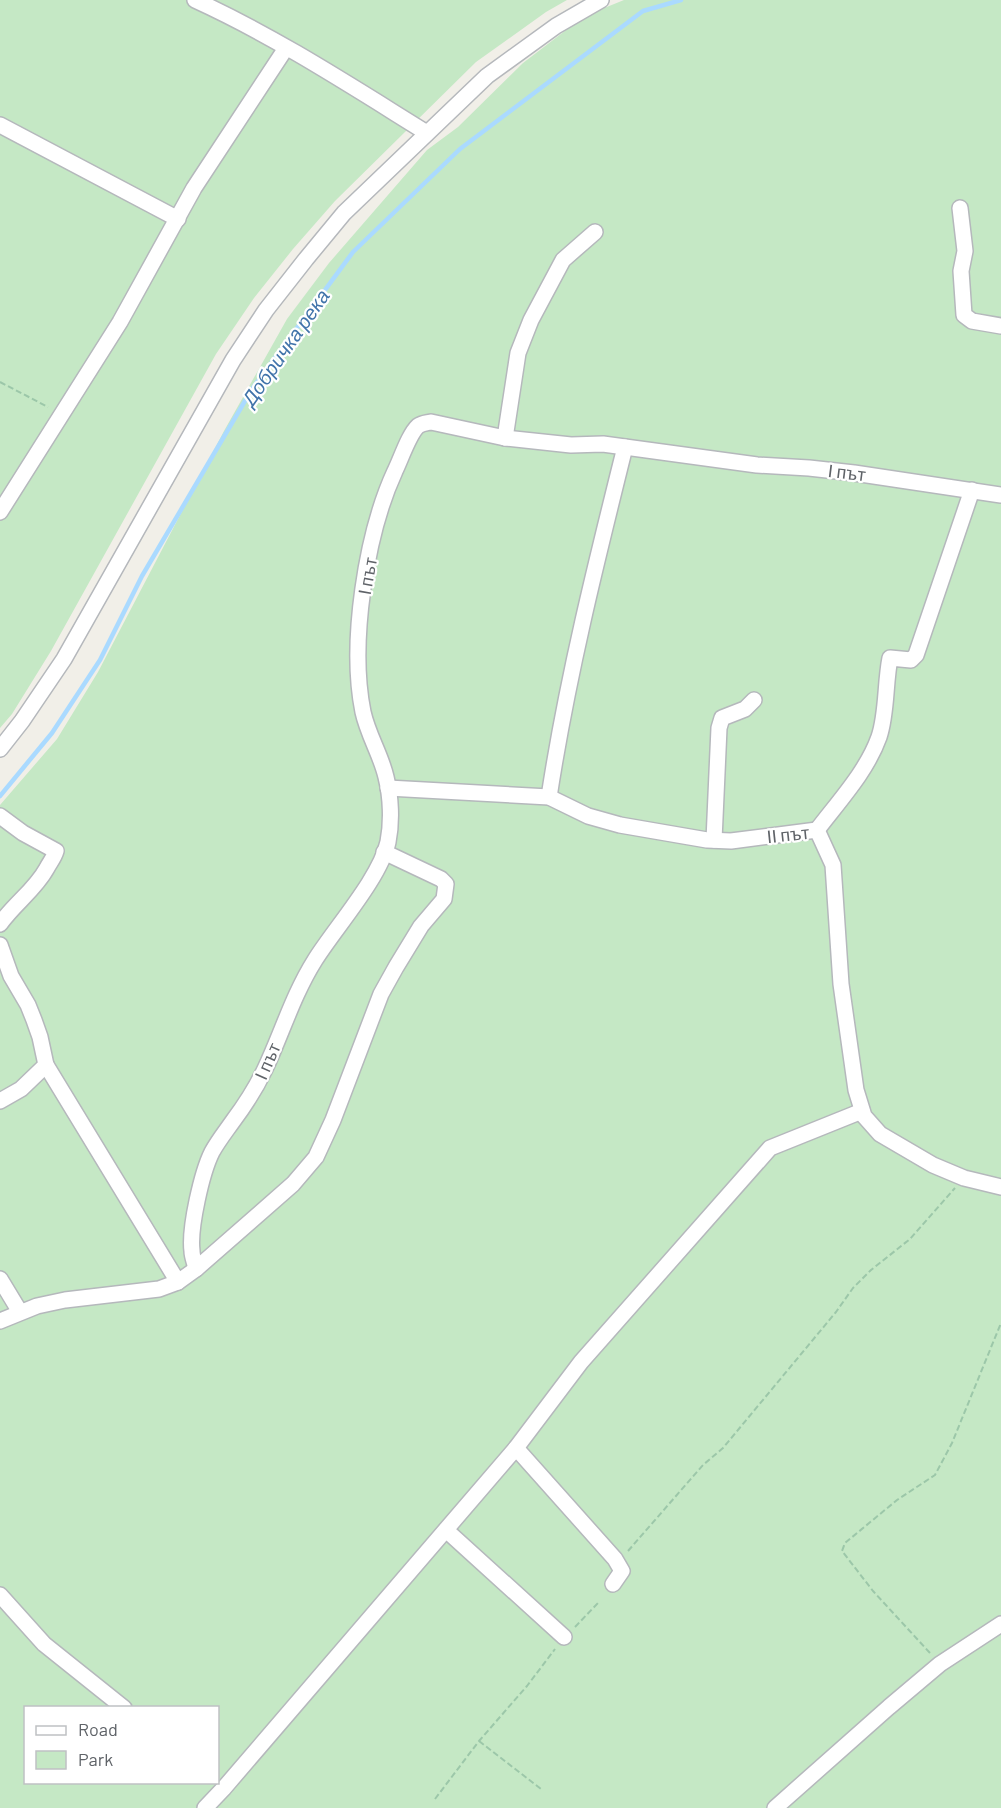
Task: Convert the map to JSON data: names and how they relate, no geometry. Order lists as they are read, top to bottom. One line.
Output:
{"streets":{"street":["І път","ІІ път"]},"crossings":[["І път","ІІ път"]],"water":["Добричка река"],"legend":["Road","Park"]}
